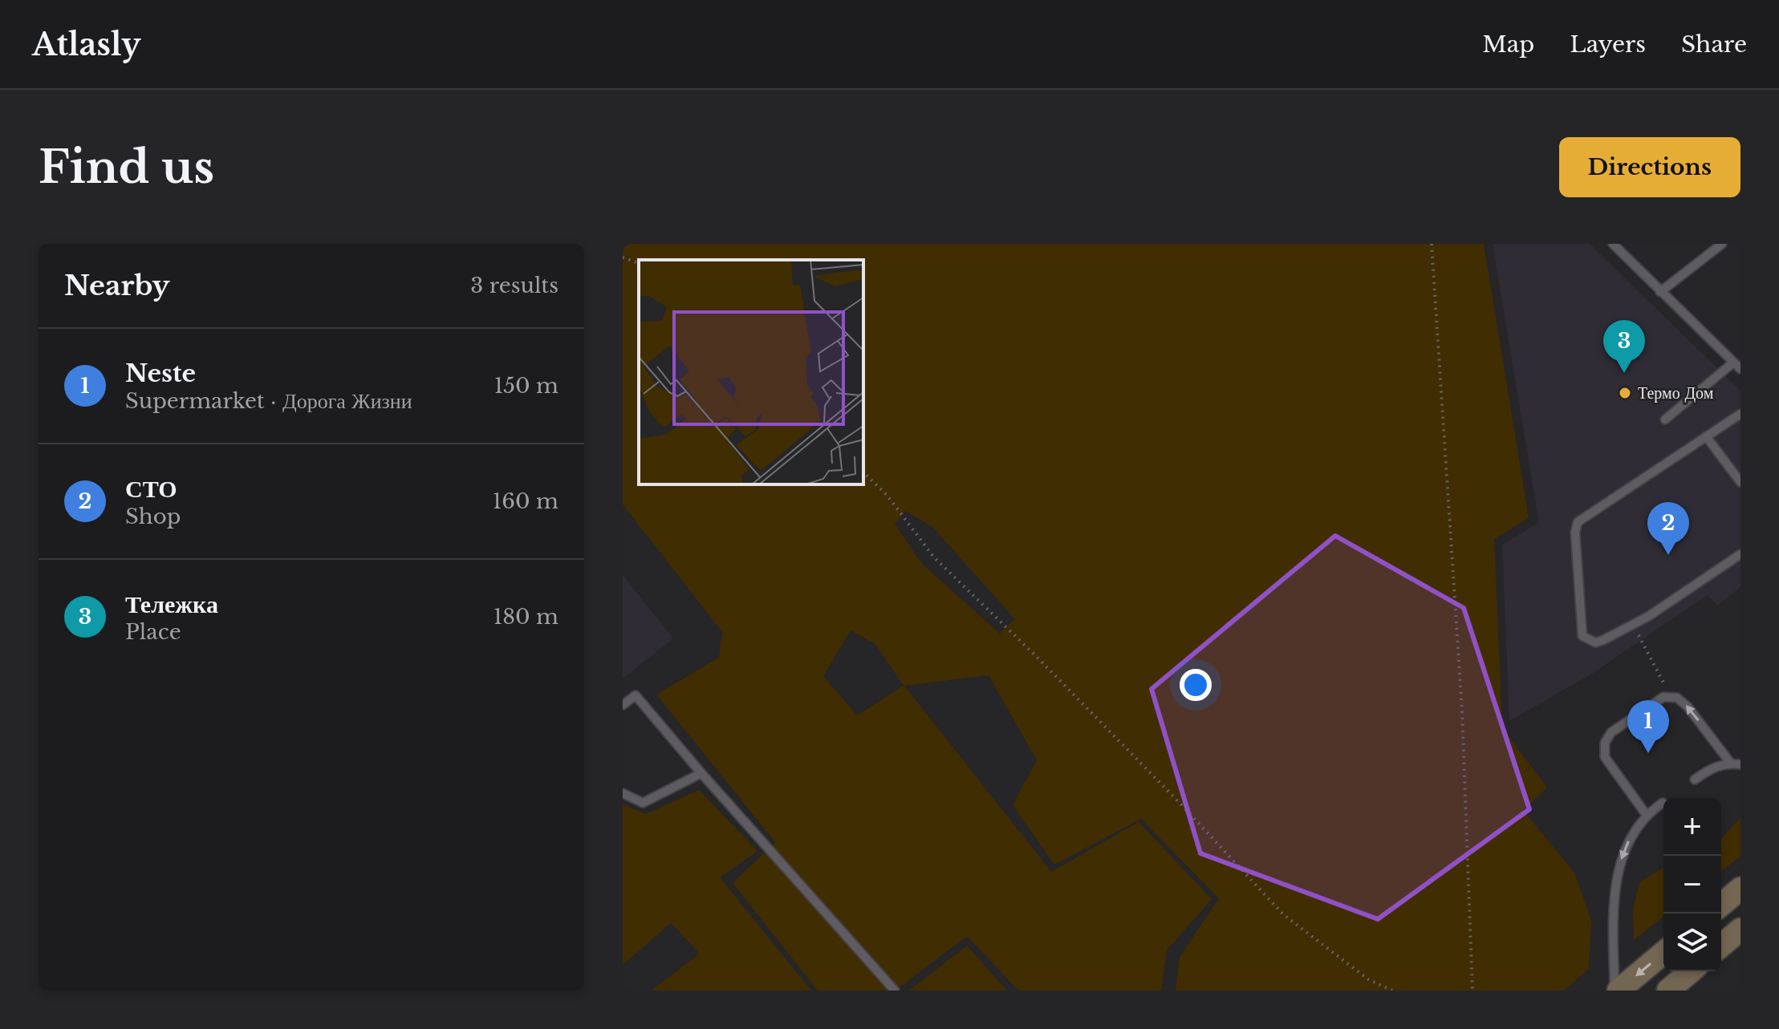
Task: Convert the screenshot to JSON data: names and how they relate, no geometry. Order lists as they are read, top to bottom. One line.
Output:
{"places":["Термо Дом"],"page":{"header":"Atlasly","nav":["Map","Layers","Share"],"buttons":"Directions","title":"Find us","heading":["Nearby","3 results"],"pins":["3","2","1"],"list":[{"mark":"1","name":"Neste","note":"Supermarket · Дорога Жизни","value":"150 m"},{"mark":"2","name":"СТО","note":"Shop","value":"160 m"},{"mark":"3","name":"Тележка","note":"Place","value":"180 m"}],"map_buttons":["+","−"]}}
